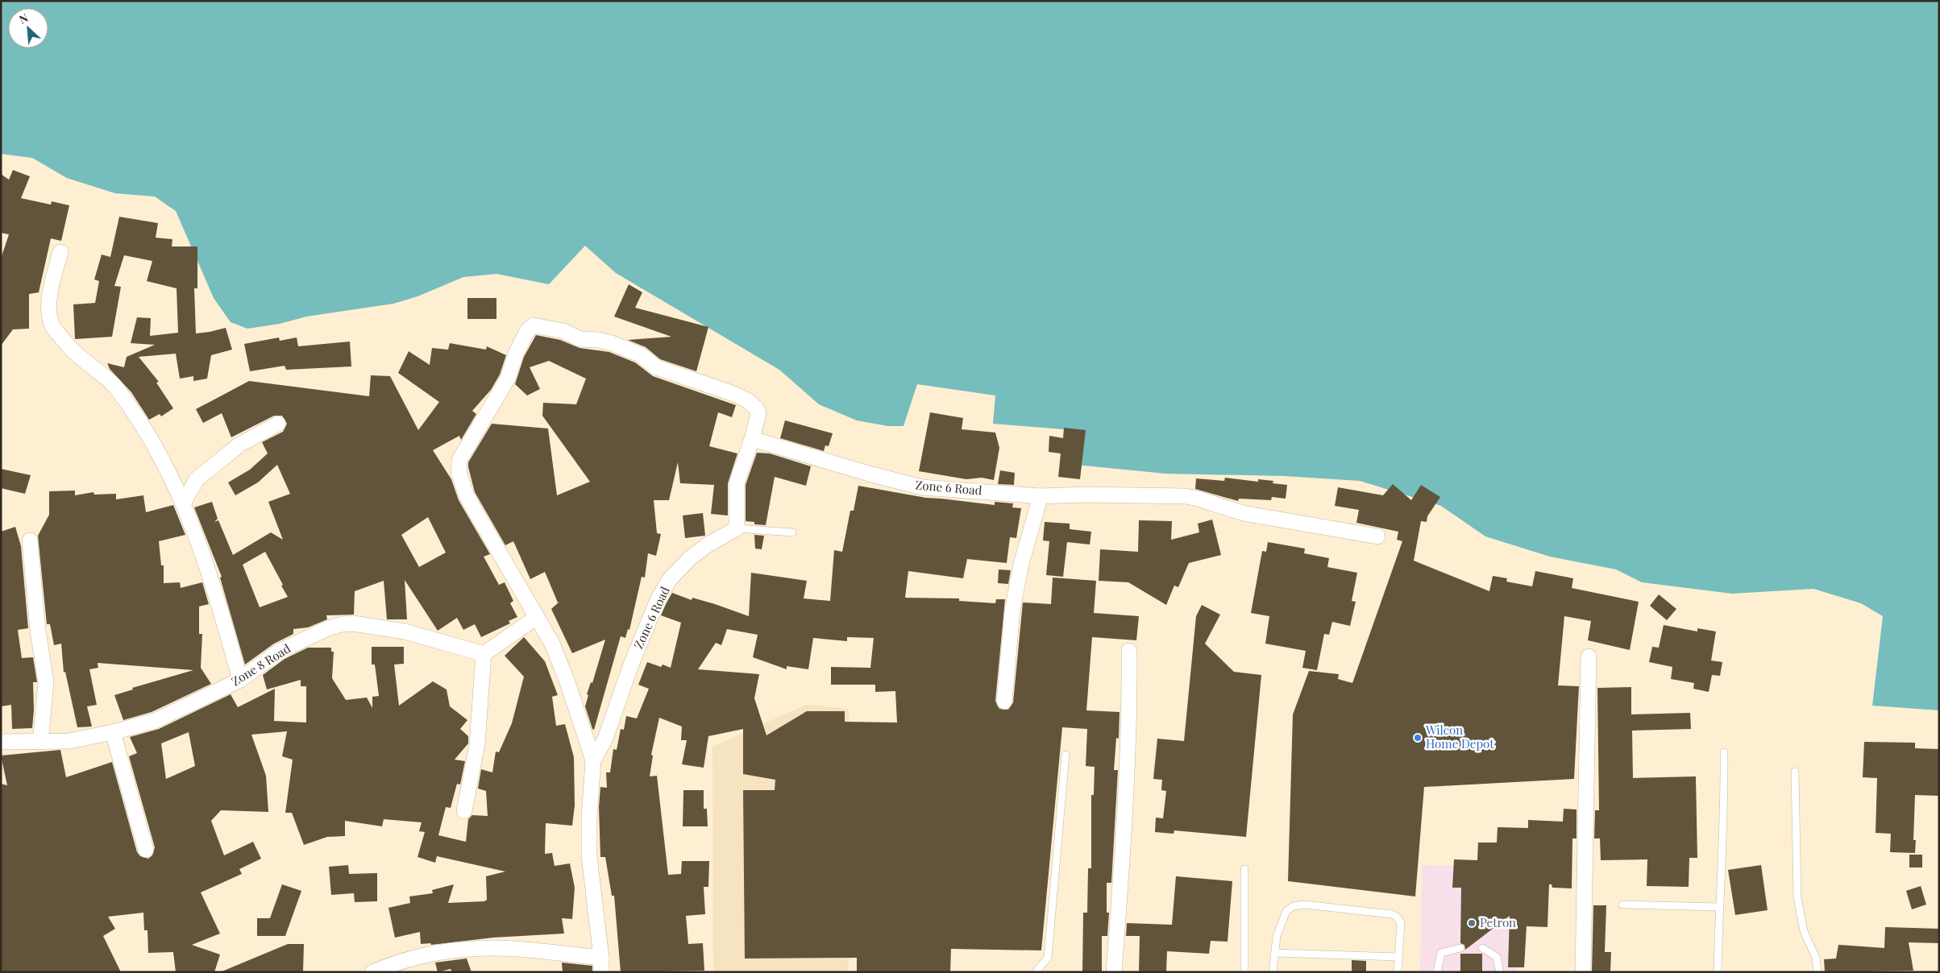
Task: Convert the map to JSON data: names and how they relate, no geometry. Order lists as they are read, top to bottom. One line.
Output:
{"streets":{"street":["Zone 6 Road","Zone 8 Road"]},"places":["Wilcon Home Depot","Petron"],"north":"top left"}
